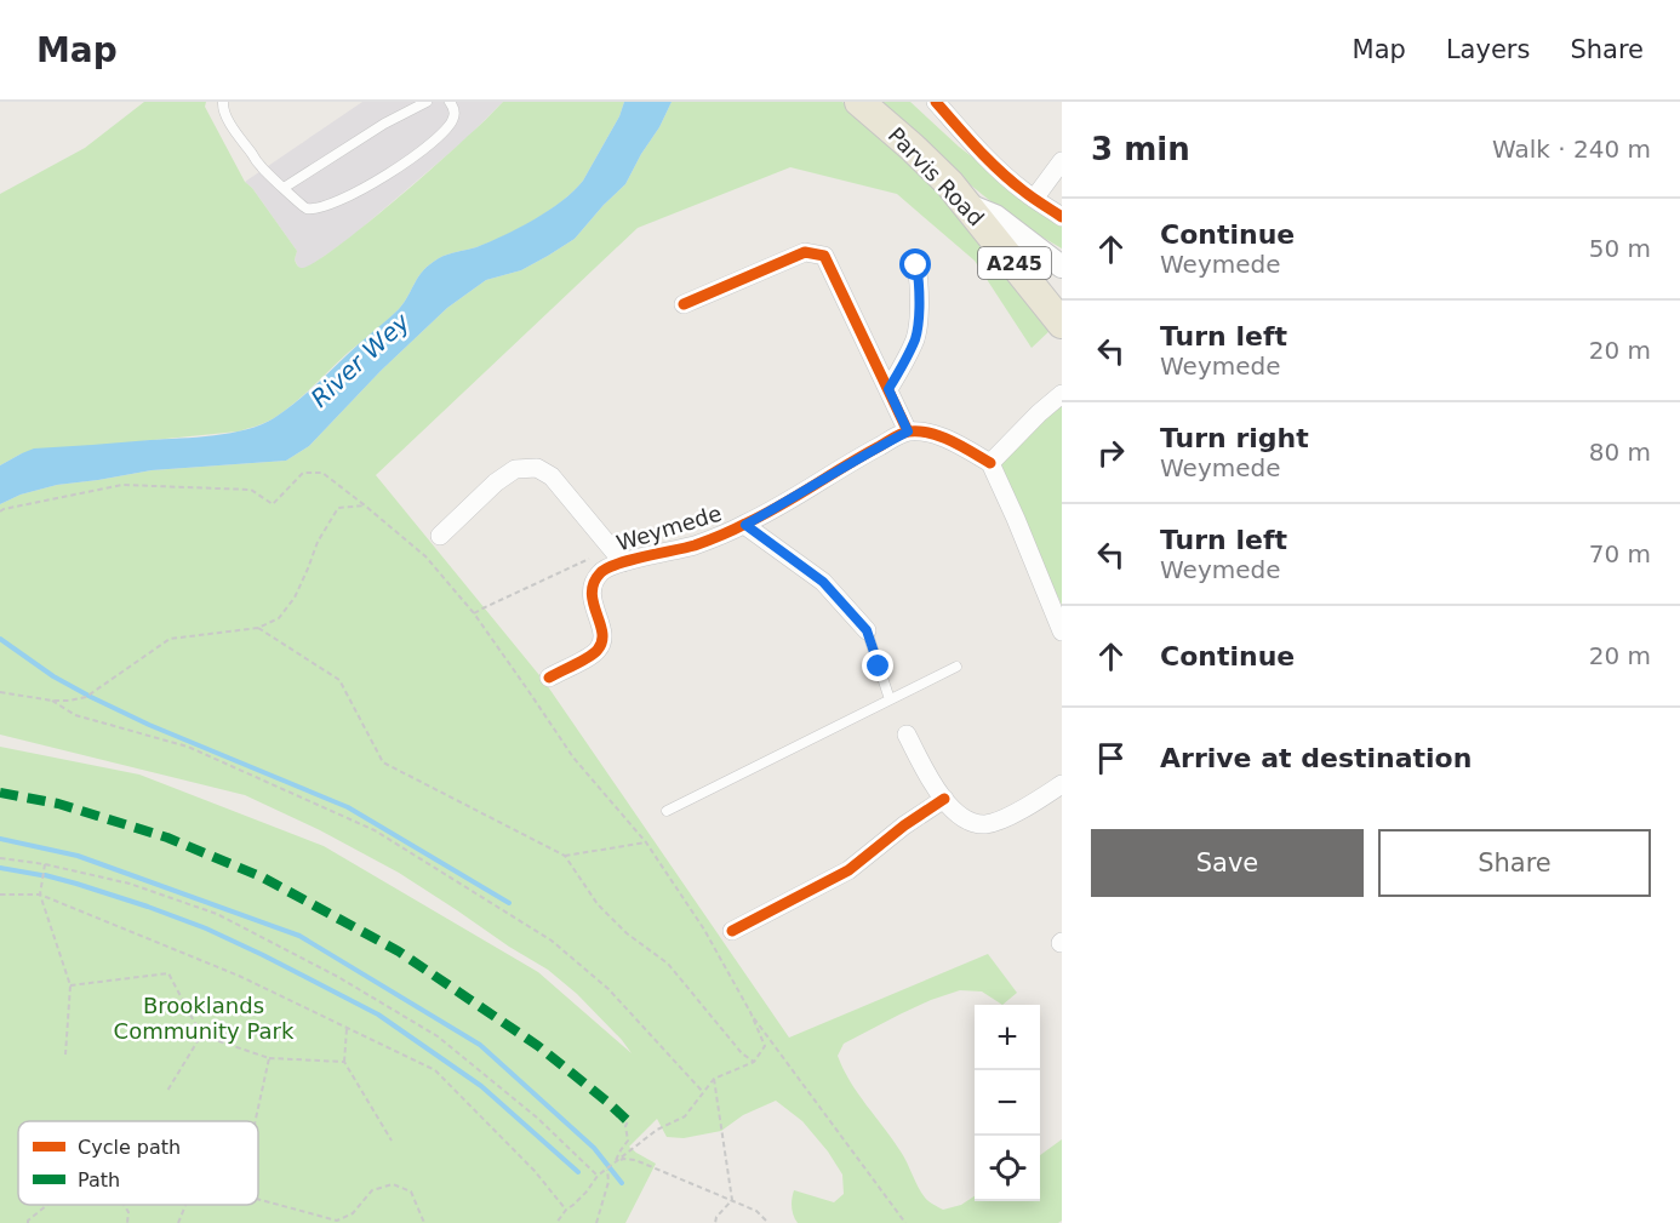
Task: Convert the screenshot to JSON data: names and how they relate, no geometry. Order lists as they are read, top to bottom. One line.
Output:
{"streets":{"main road":["Parvis Road","A245"],"street":["Weymede"]},"water":["River Wey"],"parks":["Brooklands Community Park"],"legend":["Cycle path","Path"],"page":{"header":"Map","nav":["Map","Layers","Share"],"heading":["3 min","Walk · 240 m"],"list":[["Continue","Weymede","50 m"],["Turn left","Weymede","20 m"],["Turn right","Weymede","80 m"],["Turn left","Weymede","70 m"],["Continue","20 m"],"Arrive at destination"],"buttons":["Save","Share"],"map_buttons":["+","−"]}}
